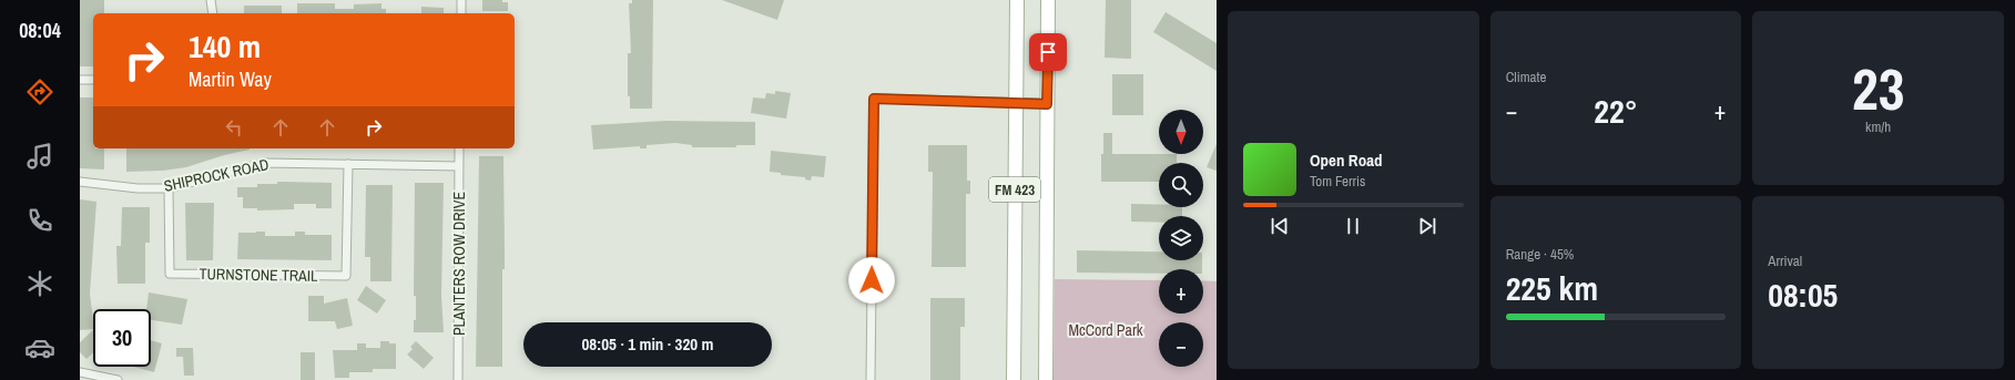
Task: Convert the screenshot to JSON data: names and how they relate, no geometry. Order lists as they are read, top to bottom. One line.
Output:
{"streets":{"main road":["FM 423"],"street":["SHIPROCK ROAD","PLANTERS ROW DRIVE","TURNSTONE TRAIL"]},"crossings":[["SHIPROCK ROAD","PLANTERS ROW DRIVE"],["SHIPROCK ROAD","TURNSTONE TRAIL"]],"parks":["McCord Park"],"north":"bottom","page":{"tabs":"08:04","tile":["Climate",["23","km/h"],["Range · 45%","225 km"],["Arrival","08:05"]],"turn":["140 m","Martin Way"],"heat":["−","22°","+"],"map_buttons":["+","−"],"song":["Open Road","Tom Ferris"],"limit":"30","trip":"08:05 · 1 min · 320 m"}}
